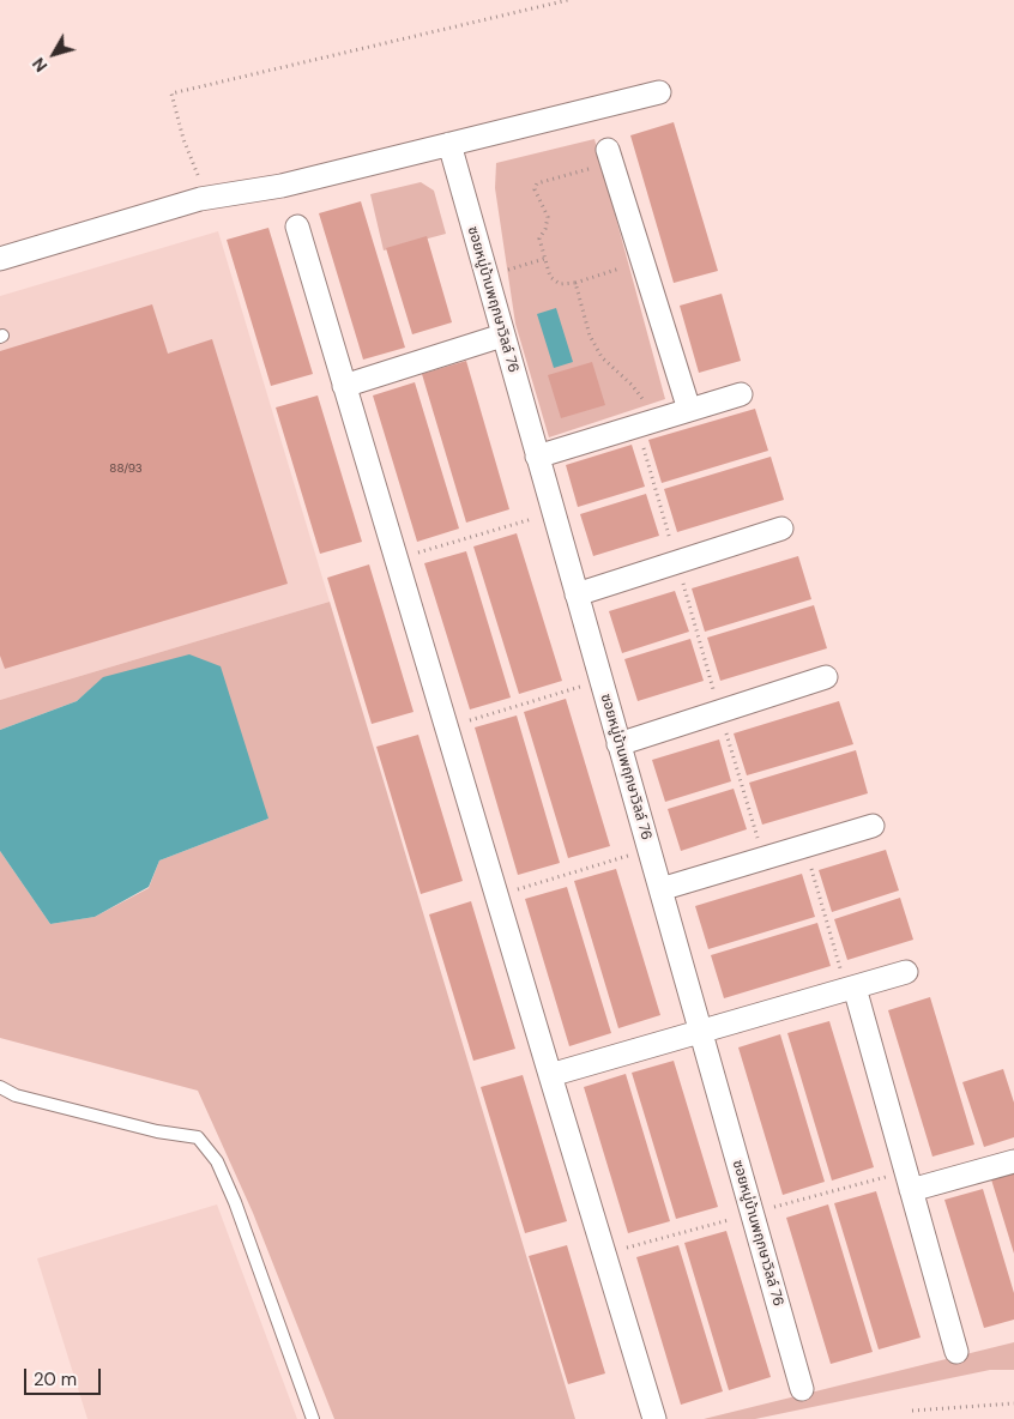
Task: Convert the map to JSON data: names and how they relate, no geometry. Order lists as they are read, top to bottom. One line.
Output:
{"streets":{"street":["ซอยหมู่บ้านพฤกษาวิลล์ 76"]},"house_numbers":["88/93"],"scale_bar":"20 m","north":"bottom left"}
